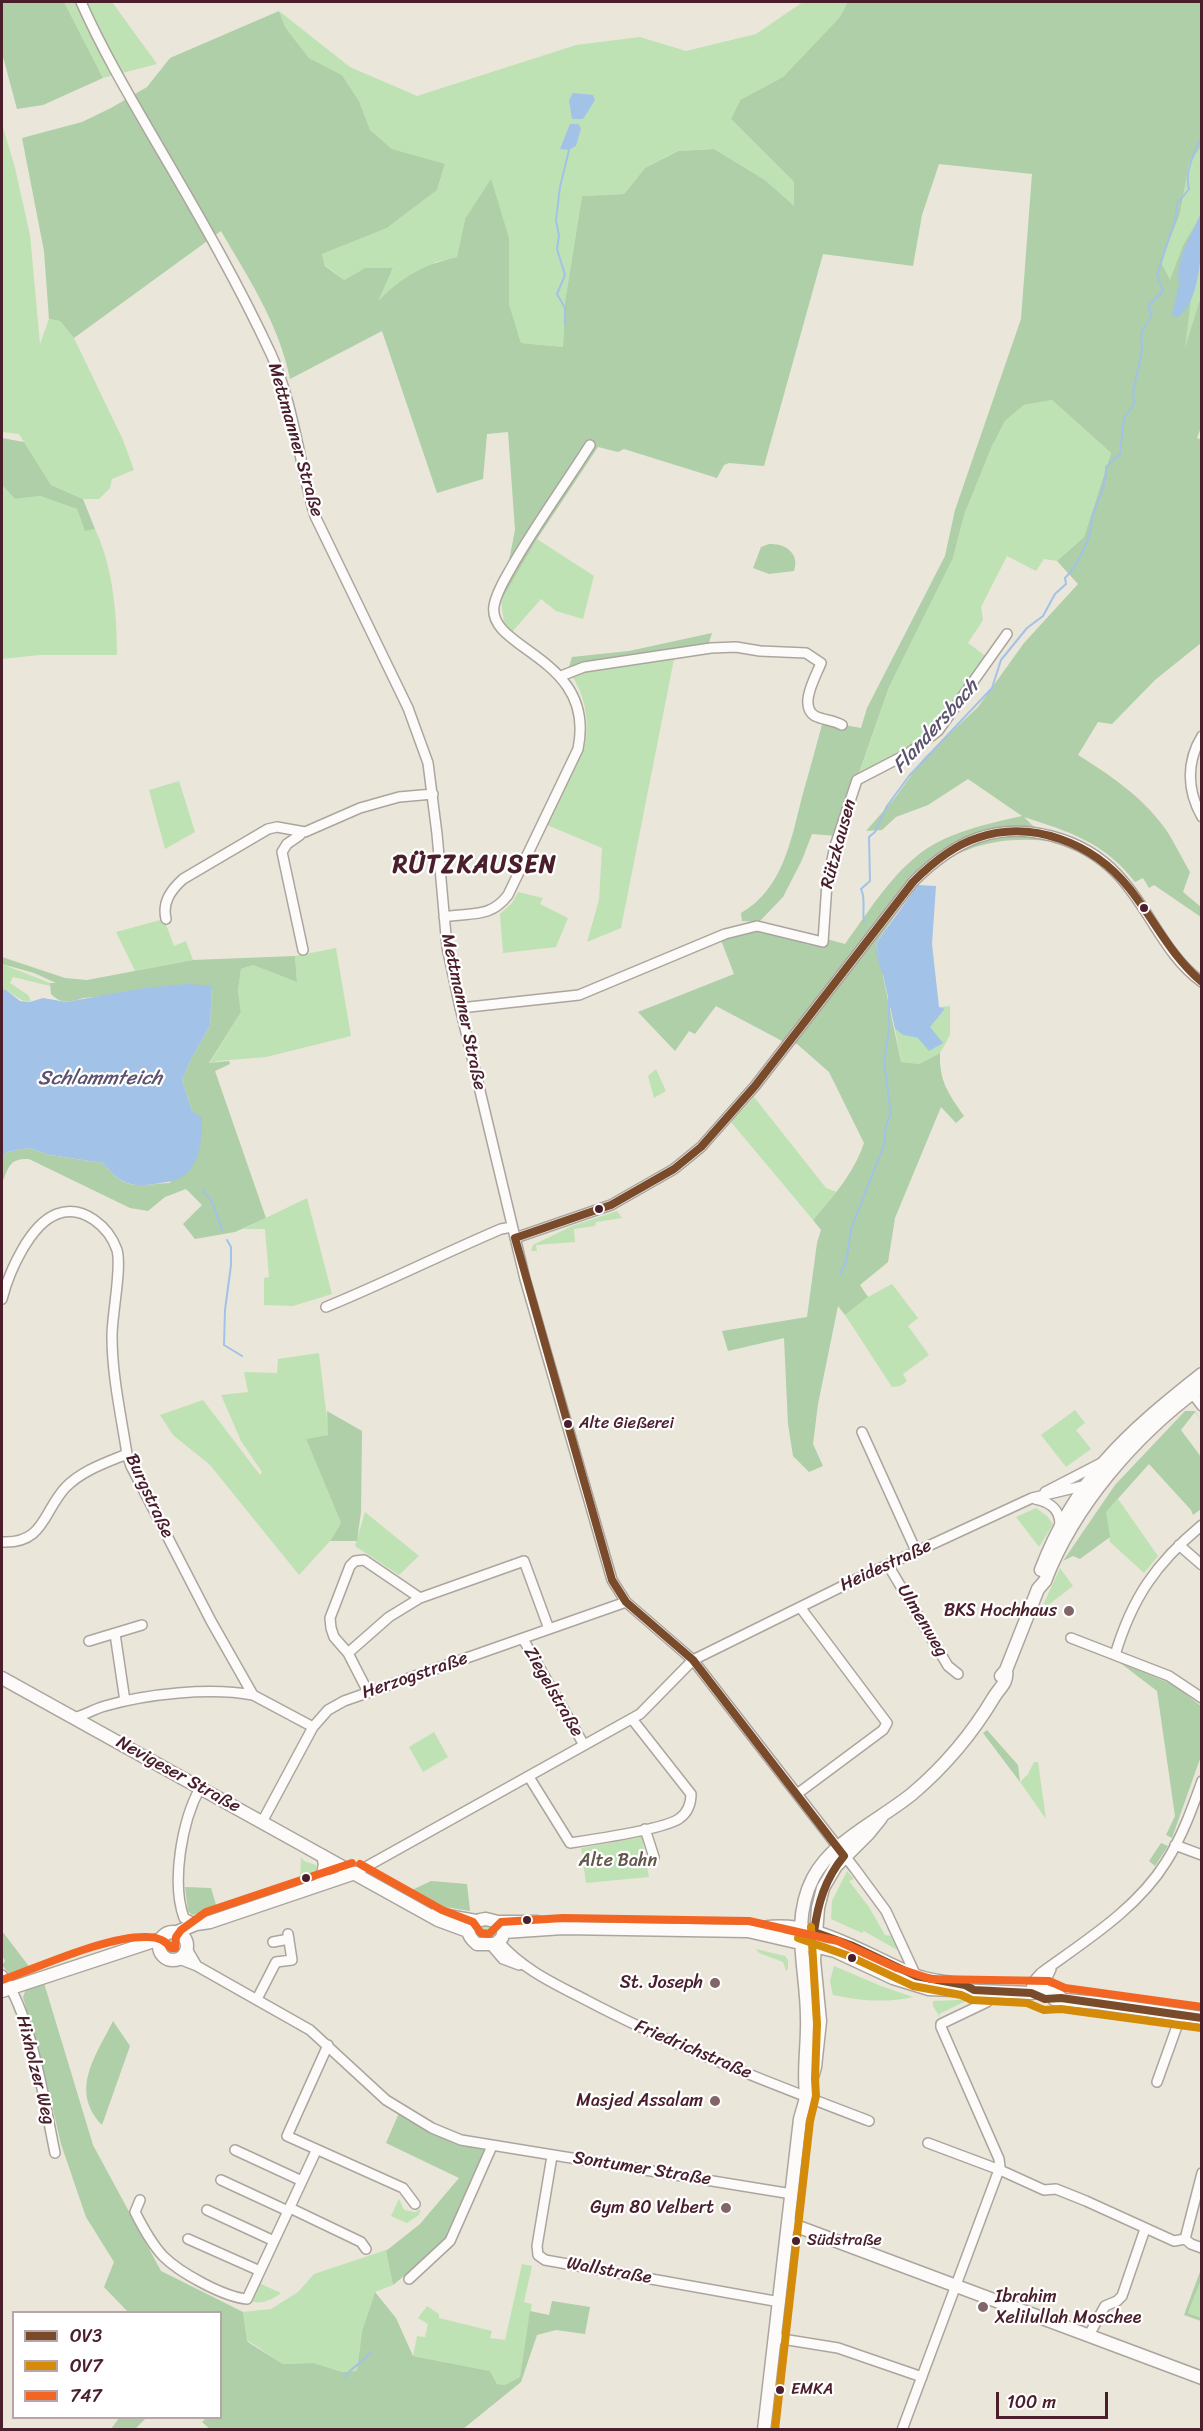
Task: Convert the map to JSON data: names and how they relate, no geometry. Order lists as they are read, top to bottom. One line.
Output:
{"streets":{"main road":["Nevigeser Straße"],"street":["Mettmanner Straße","Rützkausen","Burgstraße","Heidestraße","Ulmenweg","Herzogstraße","Ziegelstraße","Friedrichstraße","Hixholzer Weg","Sontumer Straße","Wallstraße"]},"crossings":[["Mettmanner Straße","Rützkausen"],["Mettmanner Straße","Heidestraße"],["Mettmanner Straße","Herzogstraße"],["Heidestraße","Ulmenweg"],["Heidestraße","Ziegelstraße"],["Heidestraße","Nevigeser Straße"],["Herzogstraße","Ziegelstraße"],["Herzogstraße","Nevigeser Straße"],["Sontumer Straße","Wallstraße"]],"districts":["RÜTZKAUSEN"],"water":["Flandersbach","Schlammteich"],"parks":["Alte Bahn"],"places":["Alte Gießerei","BKS Hochhaus","St. Joseph","Masjed Assalam","Gym 80 Velbert","Südstraße","Ibrahim Xelilullah Moschee","EMKA"],"lines":["transit line OV3","transit line 747","transit line OV7"],"legend":["OV3","OV7","747"],"scale_bar":"100 m"}
